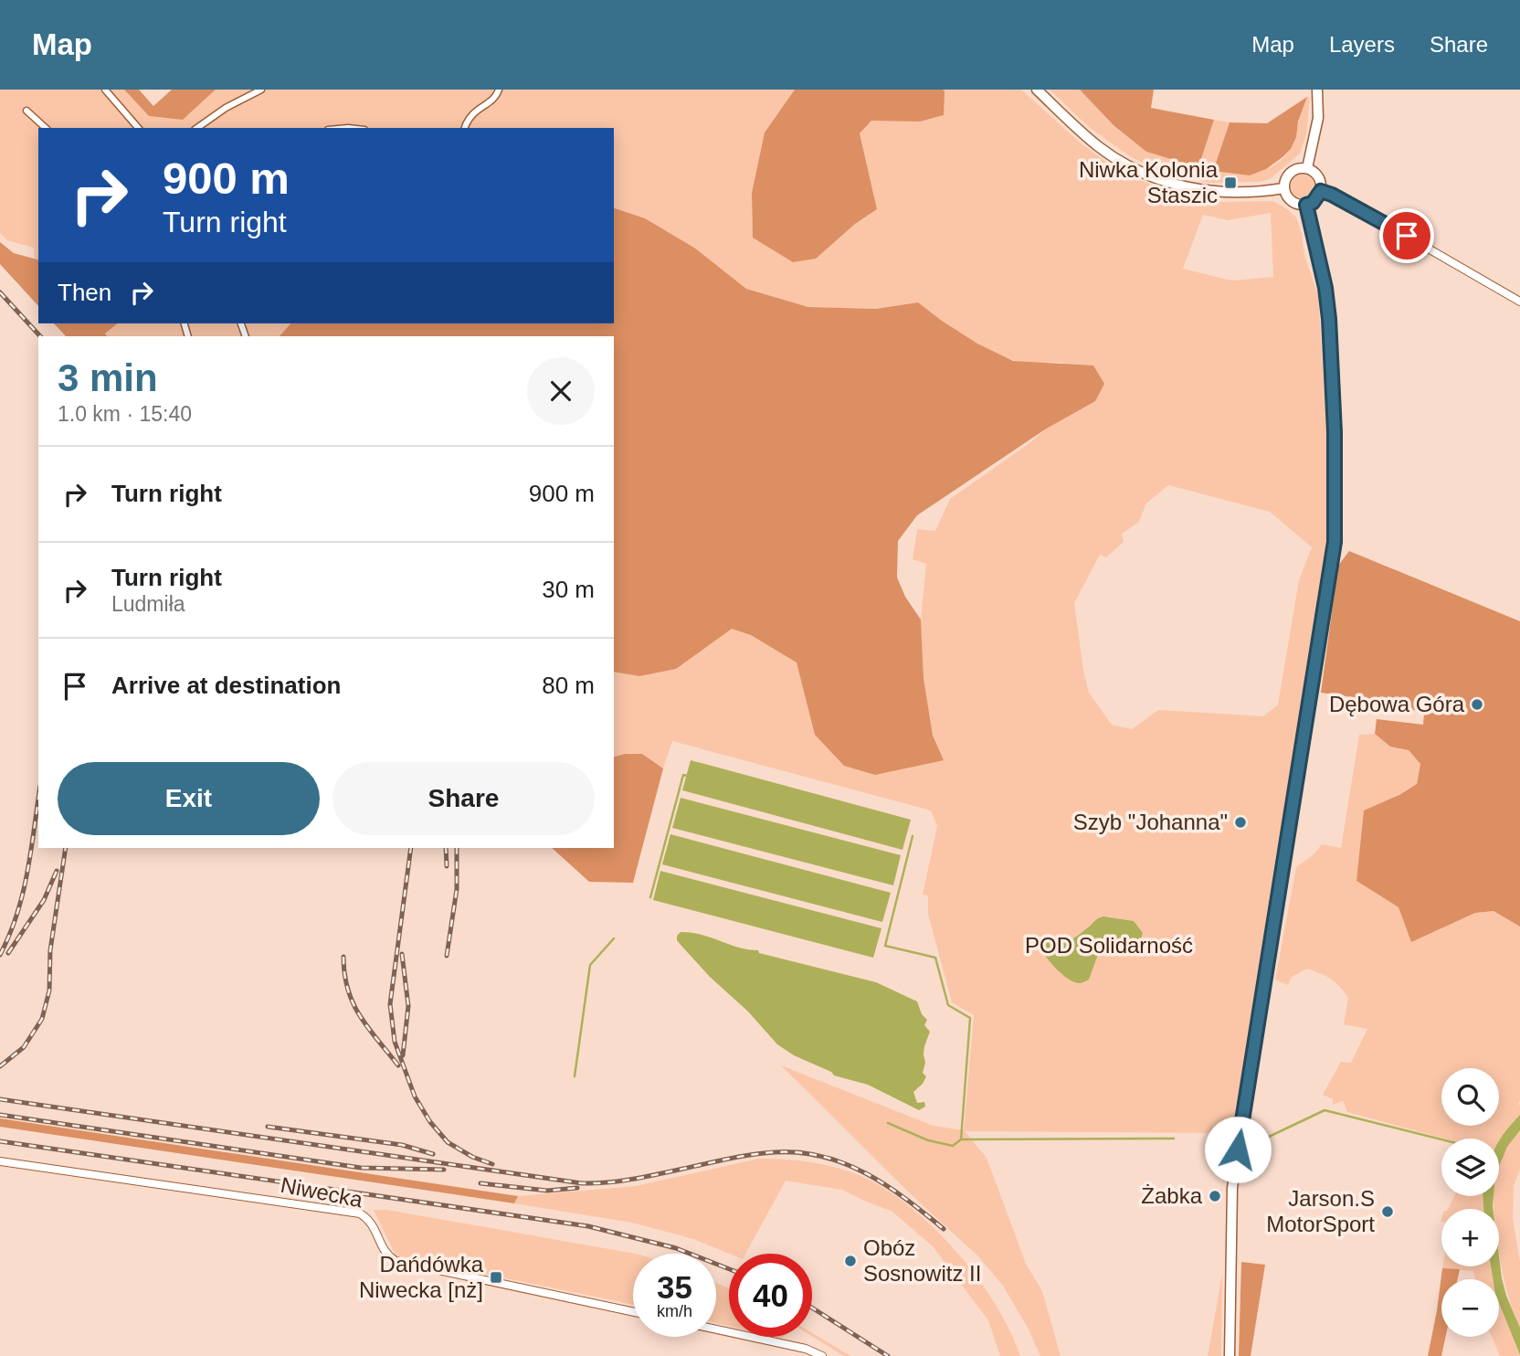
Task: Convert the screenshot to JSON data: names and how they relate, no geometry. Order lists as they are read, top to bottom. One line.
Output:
{"streets":{"street":["Niwecka"]},"parks":["POD Solidarność"],"places":{"transit":["Niwka Kolonia Staszic","Dańdówka Niwecka [nż]"],"other":["Dębowa Góra","Szyb \"Johanna\"","Żabka","Jarson.S MotorSport","Obóz Sosnowitz II"]},"page":{"header":"Map","nav":["Map","Layers","Share"],"turn":["900 m","Turn right"],"then":"Then","heading":["3 min","1.0 km · 15:40"],"list":[{"name":"Turn right","value":"900 m"},{"name":"Turn right","note":"Ludmiła","value":"30 m"},{"name":"Arrive at destination","value":"80 m"}],"buttons":["Exit","Share"],"map_buttons":["+","−"],"speed":"35 km/h","limit":"40"}}
